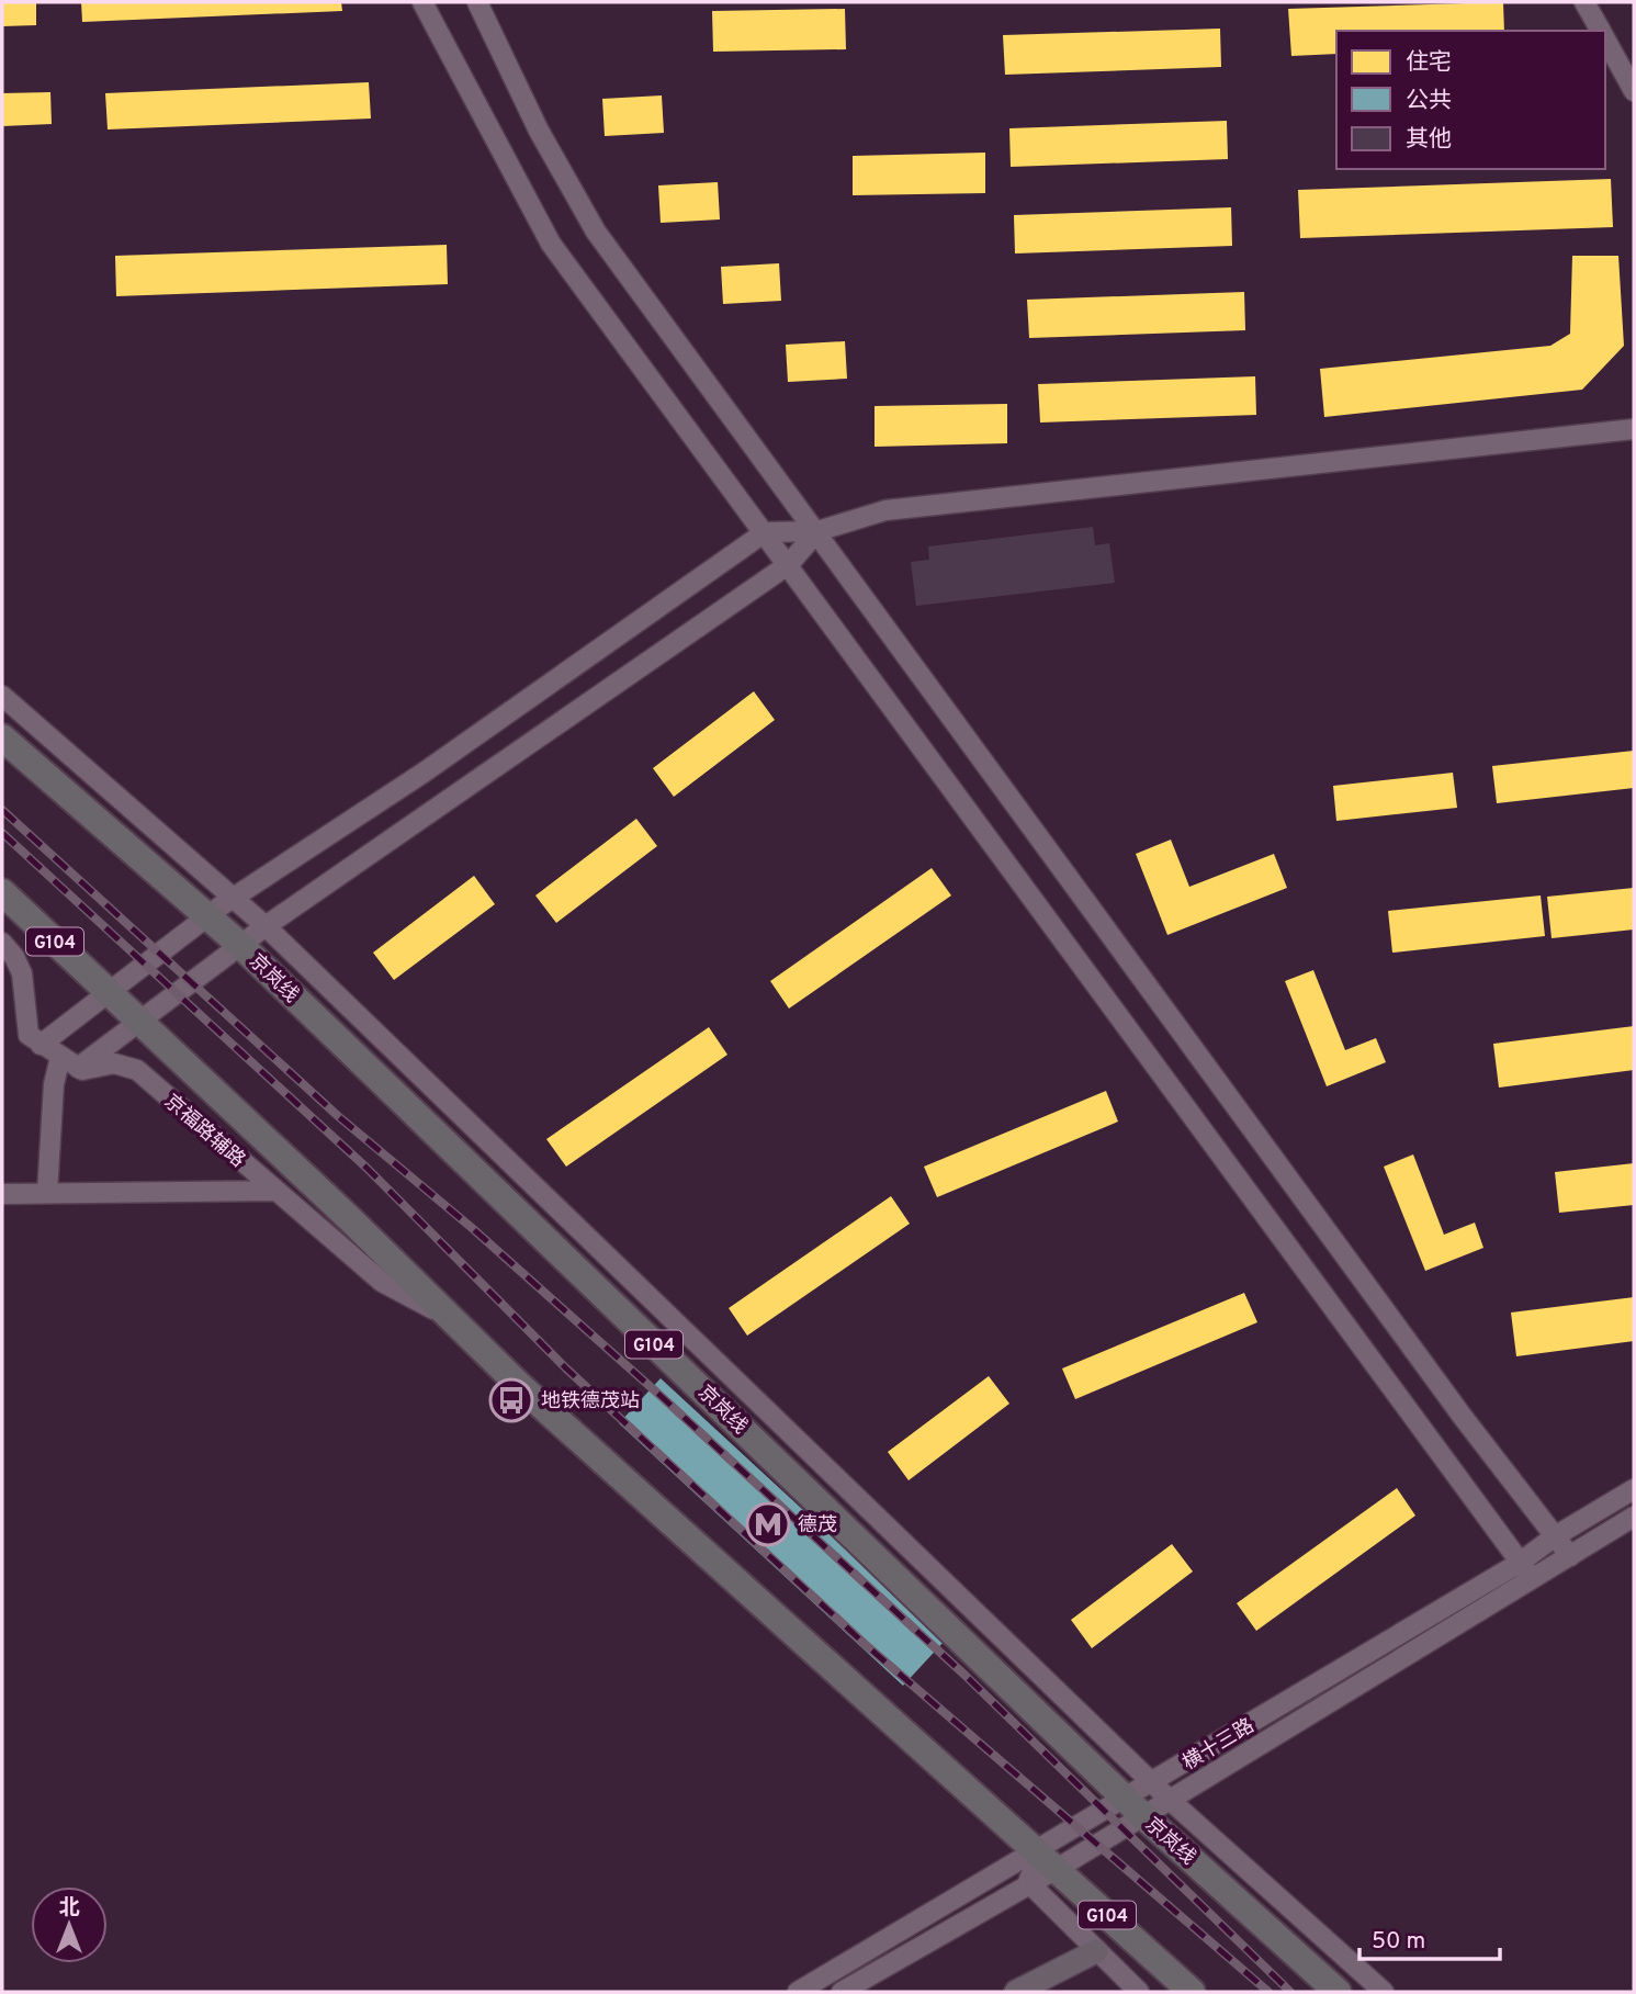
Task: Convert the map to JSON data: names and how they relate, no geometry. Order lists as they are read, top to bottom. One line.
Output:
{"streets":{"highway":["G104","京岚线"],"street":["京福路辅路","横十三路"]},"crossings":[["G104","京福路辅路"],["G104","横十三路"],["京岚线","横十三路"]],"places":{"bus stop":["地铁德茂站"],"metro station":["德茂"]},"legend":["住宅","公共","其他"],"scale_bar":"50 m","north":"top"}
